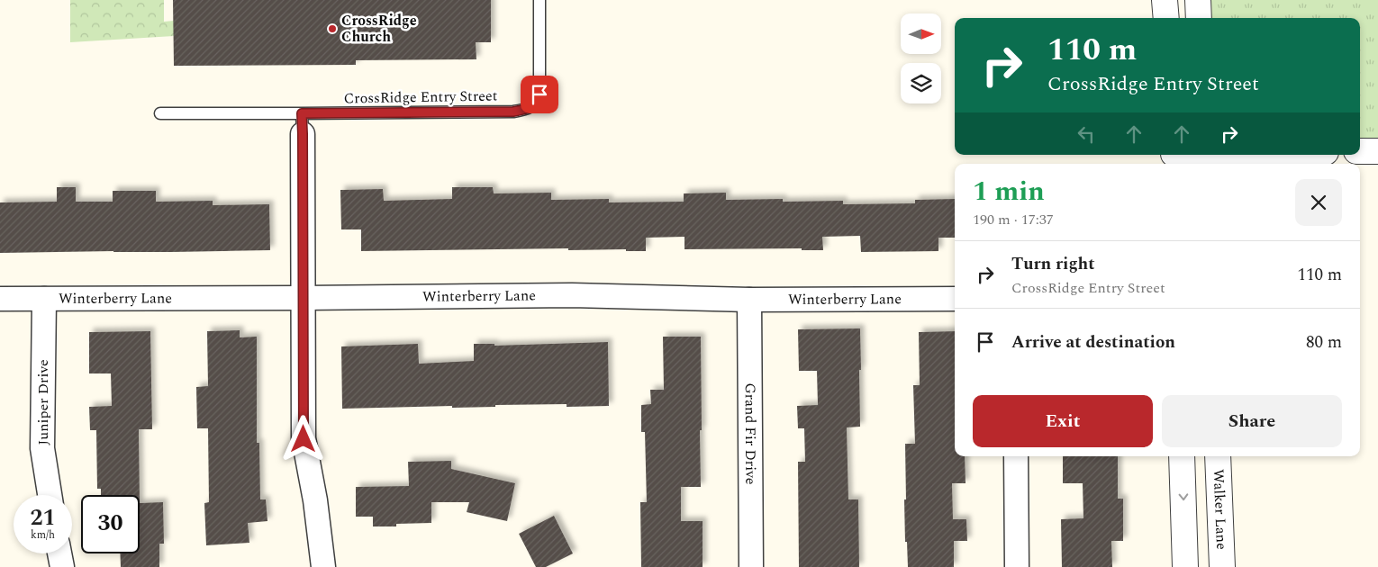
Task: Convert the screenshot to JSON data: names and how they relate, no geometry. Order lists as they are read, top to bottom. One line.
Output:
{"streets":{"street":["Winterberry Lane","Juniper Drive","Grand Fir Drive","Walker Lane"],"lane":["CrossRidge Entry Street"]},"crossings":[["Winterberry Lane","Juniper Drive"],["Winterberry Lane","Grand Fir Drive"]],"places":["CrossRidge Church"],"north":"right","page":{"turn":["110 m","CrossRidge Entry Street"],"heading":["1 min","190 m · 17:37"],"list":[{"name":"Turn right","note":"CrossRidge Entry Street","value":"110 m"},{"name":"Arrive at destination","value":"80 m"}],"buttons":["Exit","Share"],"speed":"21 km/h","limit":"30"}}
